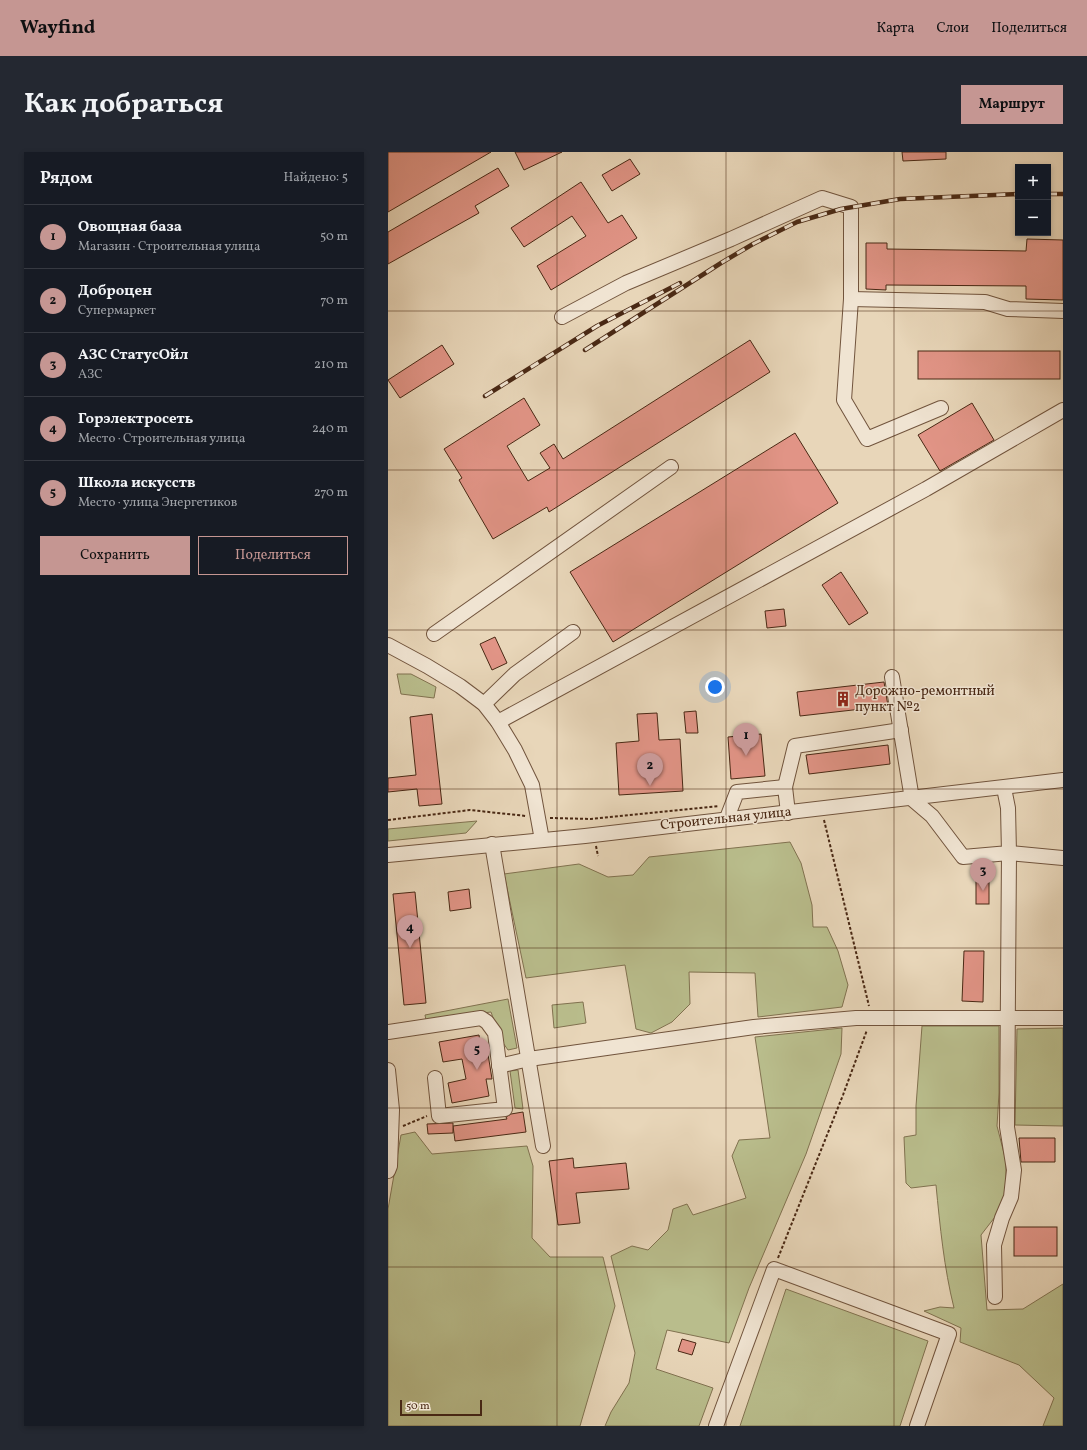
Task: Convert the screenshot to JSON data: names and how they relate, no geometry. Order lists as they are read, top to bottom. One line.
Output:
{"streets":{"street":["Строительная улица"]},"places":{"building":["Дорожно-ремонтный пункт №2"]},"scale_bar":"50 m","page":{"header":"Wayfind","nav":["Карта","Слои","Поделиться"],"title":"Как добраться","buttons":["Маршрут",["Сохранить","Поделиться"]],"heading":["Рядом","Найдено: 5"],"map_buttons":["+","−"],"list":[{"mark":"1","name":"Овощная база","note":"Магазин · Строительная улица","value":"50 m"},{"mark":"2","name":"Доброцен","note":"Супермаркет","value":"70 m"},{"mark":"3","name":"АЗС СтатусОйл","note":"АЗС","value":"210 m"},{"mark":"4","name":"Горэлектросеть","note":"Место · Строительная улица","value":"240 m"},{"mark":"5","name":"Школа искусств","note":"Место · улица Энергетиков","value":"270 m"}],"pins":["1","2","3","4","5"],"scale":"50 m"}}
